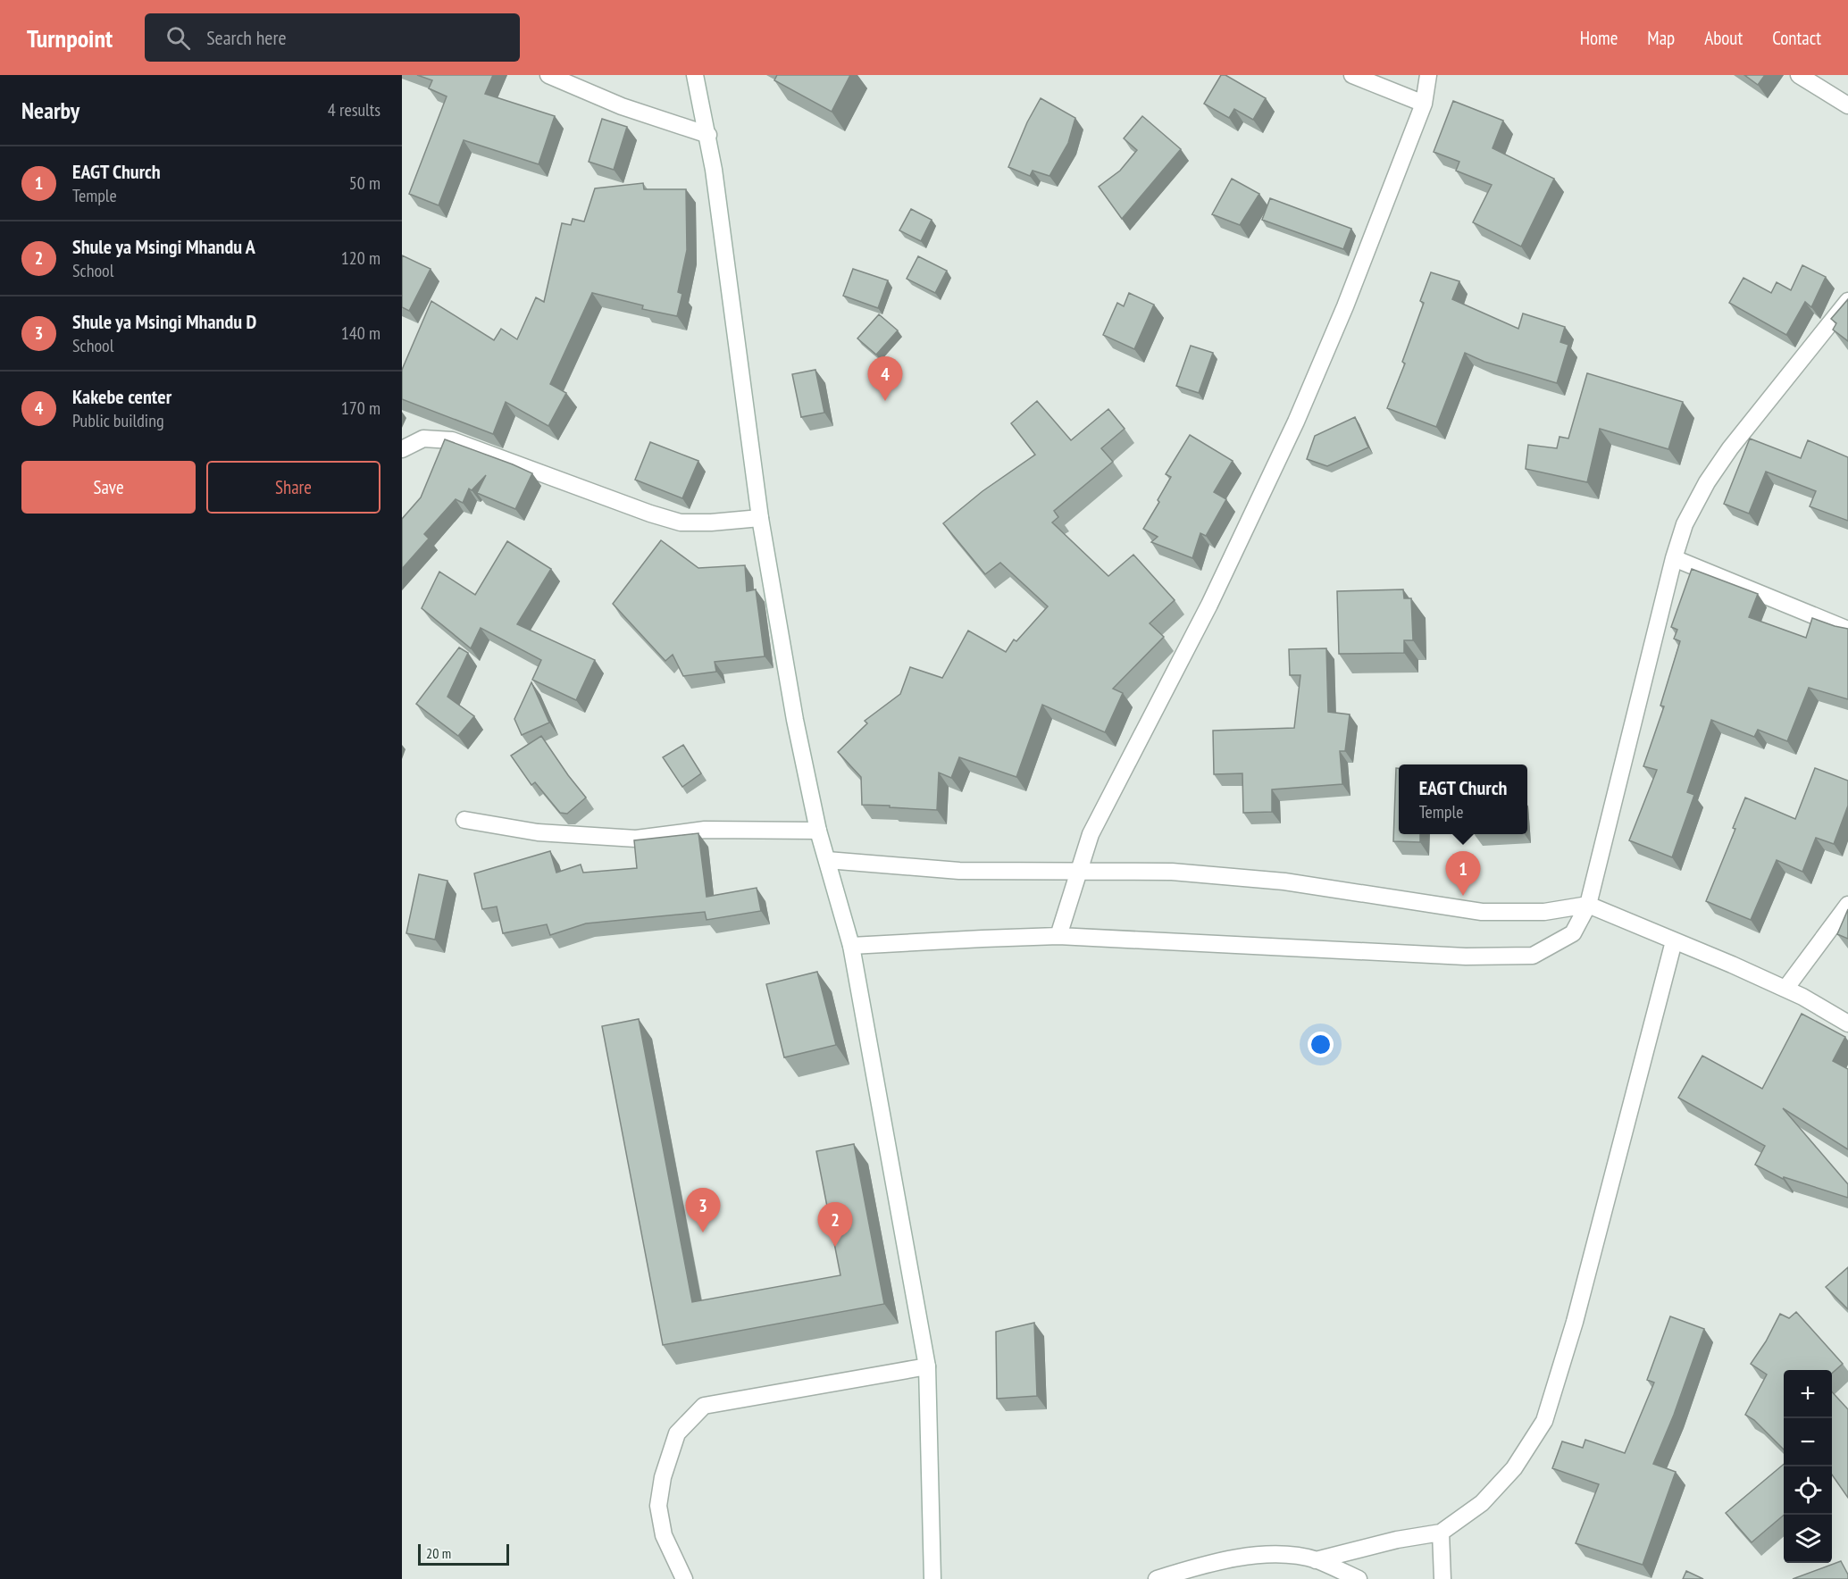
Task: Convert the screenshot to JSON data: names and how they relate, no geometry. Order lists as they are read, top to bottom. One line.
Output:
{"scale_bar":"20 m","page":{"header":"Turnpoint","search":"Search here","nav":["Home","Map","About","Contact"],"heading":["Nearby","4 results"],"list":[{"mark":"1","name":"EAGT Church","note":"Temple","value":"50 m"},{"mark":"2","name":"Shule ya Msingi Mhandu A","note":"School","value":"120 m"},{"mark":"3","name":"Shule ya Msingi Mhandu D","note":"School","value":"140 m"},{"mark":"4","name":"Kakebe center","note":"Public building","value":"170 m"}],"pins":["4","1","3","2"],"buttons":["Save","Share"],"popup":["EAGT Church","Temple"],"map_buttons":["+","−"],"scale":"20 m"}}
